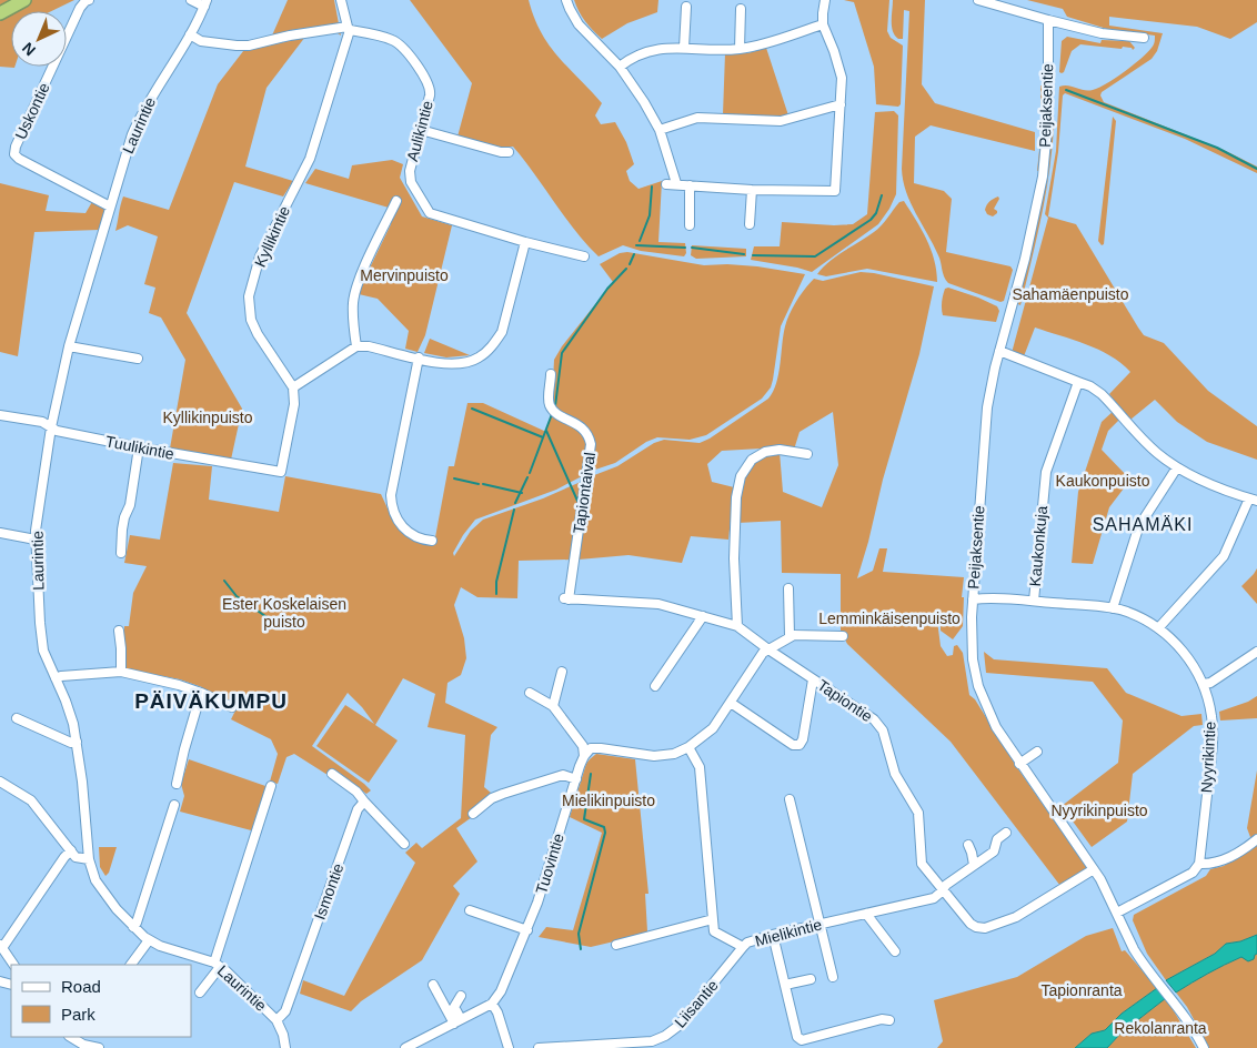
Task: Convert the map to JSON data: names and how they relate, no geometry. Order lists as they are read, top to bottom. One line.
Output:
{"streets":{"street":["Peijaksentie","Uskontie","Laurintie","Aulikintie","Kyllikintie","Tuulikintie","Tapiontaival","Kaukonkuja","Tapiontie","Nyyrikintie","Tuovintie","Ismontie","Mielikintie","Liisantie"]},"crossings":[["Peijaksentie","Tapiontie"],["Peijaksentie","Nyyrikintie"],["Uskontie","Laurintie"],["Laurintie","Tuulikintie"],["Laurintie","Ismontie"],["Aulikintie","Kyllikintie"],["Kyllikintie","Tuulikintie"],["Tapiontaival","Tapiontie"],["Kaukonkuja","Nyyrikintie"],["Tapiontie","Mielikintie"],["Mielikintie","Liisantie"]],"districts":["SAHAMÄKI","PÄIVÄKUMPU"],"parks":["Mervinpuisto","Sahamäenpuisto","Kyllikinpuisto","Kaukonpuisto","Ester Koskelaisen puisto","Lemminkäisenpuisto","Mielikinpuisto","Nyyrikinpuisto","Tapionranta","Rekolanranta"],"legend":["Road","Park"],"north":"bottom left"}
